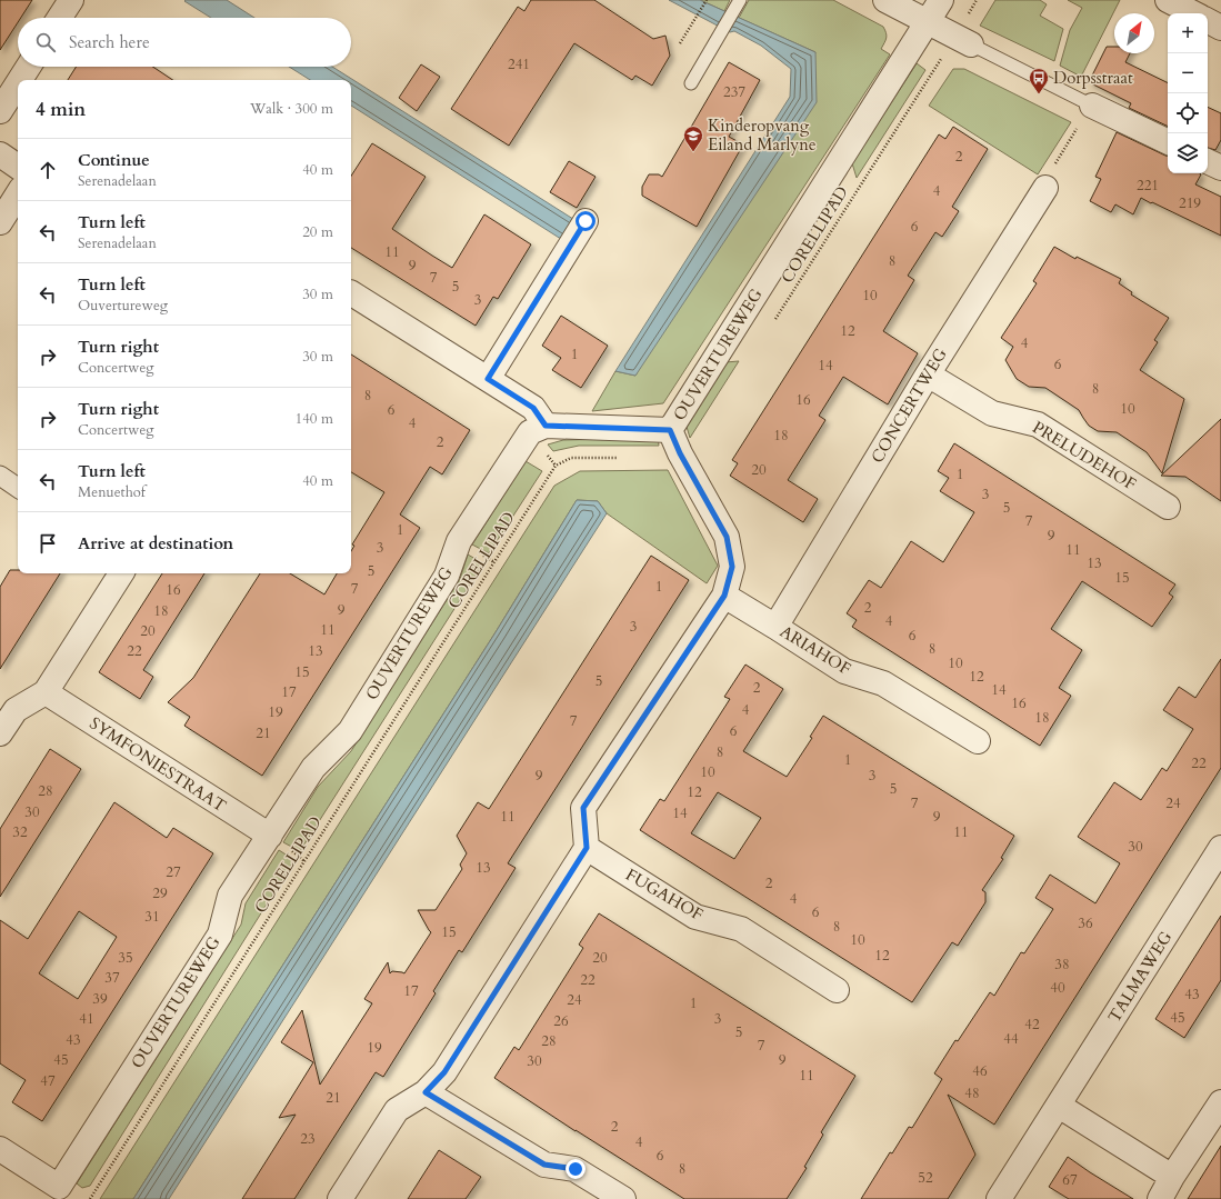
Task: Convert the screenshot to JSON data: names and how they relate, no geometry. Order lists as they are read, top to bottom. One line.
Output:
{"streets":{"street":["OUVERTUREWEG","CONCERTWEG","PRELUDEHOF","ARIAHOF","SYMFONIESTRAAT","FUGAHOF","TALMAWEG"],"path":["CORELLIPAD"]},"crossings":[["OUVERTUREWEG","SYMFONIESTRAAT"],["CONCERTWEG","PRELUDEHOF"],["CONCERTWEG","ARIAHOF"]],"places":{"bus stop":["Dorpsstraat"],"school or university":["Kinderopvang Eiland Marlyne"]},"house_numbers":["241","237","2","221","4","219","6","11","8","9","7","5","10","3","12","4","1","6","14","8","8","16","10","6","4","18","2","20","1","3","5","7","1","9","3","11","13","5","15","1","7","16","2","9","18","4","3","11","20","6","8","22","13","10","15","12","5","2","14","17","16","4","19","18","7","6","21","8","1","22","10","9","3","5","28","12","7","24","30","14","11","9","32","11","30","13","27","2","29","4","6","31","36","8","15","10","12","35","20","38","37","22","40","17","43","39","24","1","45","41","3","26","42","5","44","43","28","7","19","45","9","30","46","11","47","48","21","2","23","4","6","8","52","67"],"north":"top right","page":{"map_buttons":["+","−"],"search":"Search here","heading":["4 min","Walk · 300 m"],"list":[["Continue","Serenadelaan","40 m"],["Turn left","Serenadelaan","20 m"],["Turn left","Ouvertureweg","30 m"],["Turn right","Concertweg","30 m"],["Turn right","Concertweg","140 m"],["Turn left","Menuethof","40 m"],"Arrive at destination"]}}
